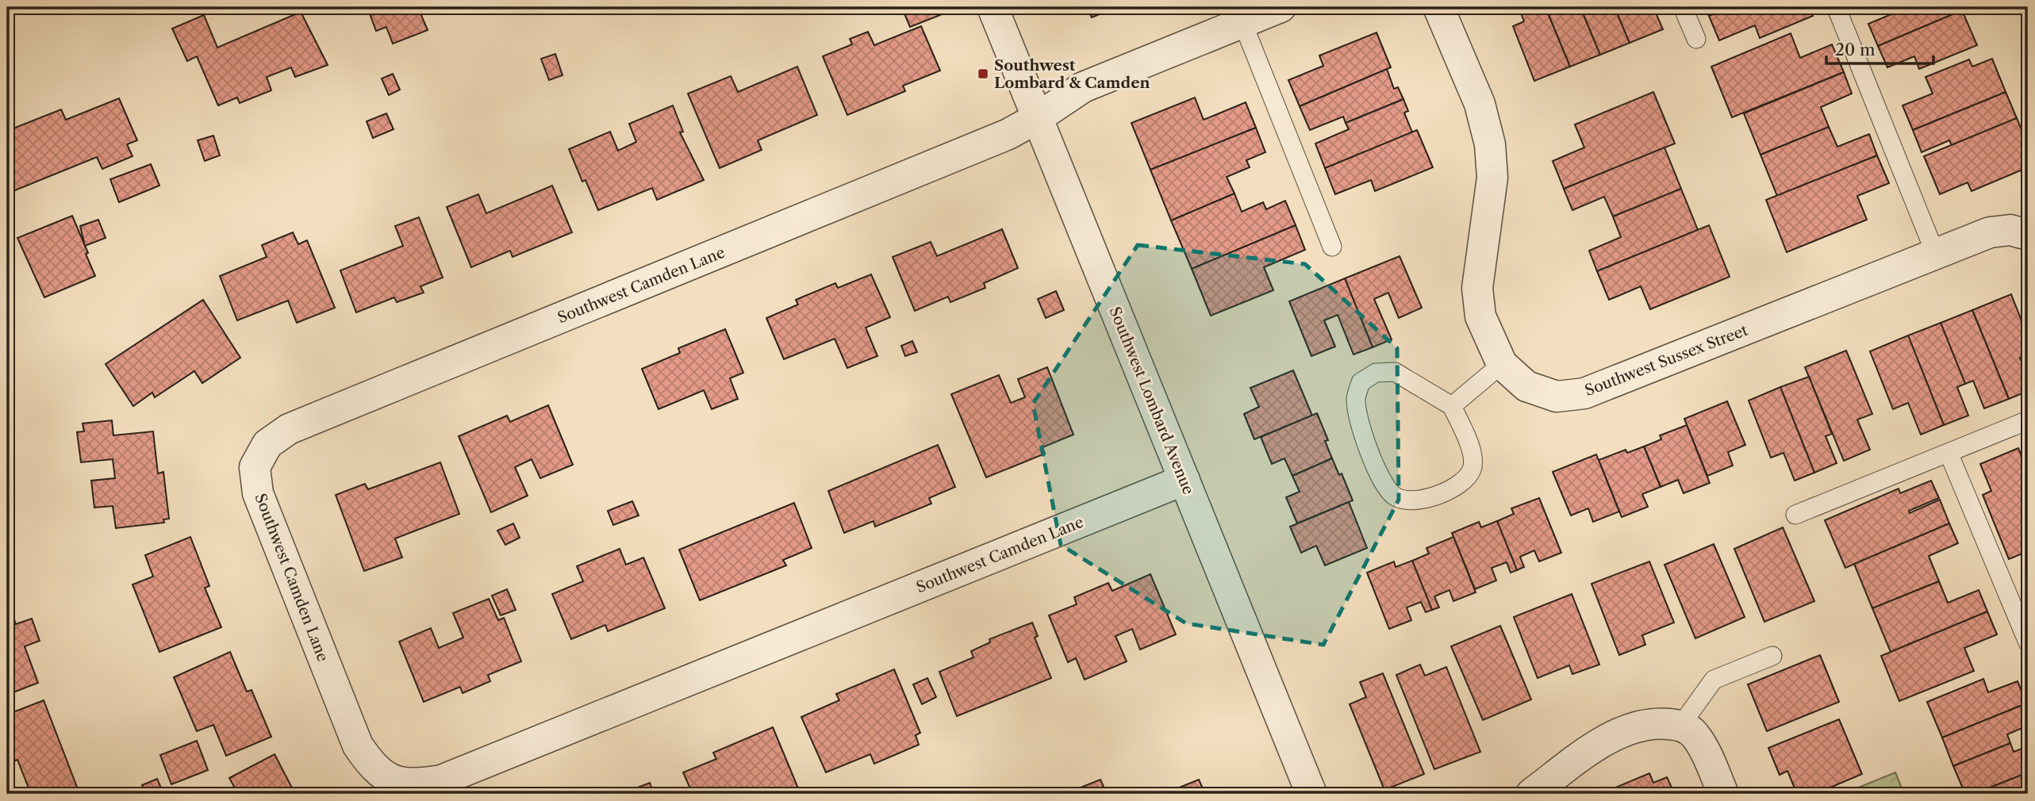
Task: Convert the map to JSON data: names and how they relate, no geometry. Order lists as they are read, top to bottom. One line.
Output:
{"streets":{"street":["Southwest Camden Lane","Southwest Sussex Street","Southwest Lombard Avenue"]},"crossings":[["Southwest Camden Lane","Southwest Lombard Avenue"]],"places":{"transit":["Southwest Lombard & Camden"]},"scale_bar":"20 m"}
